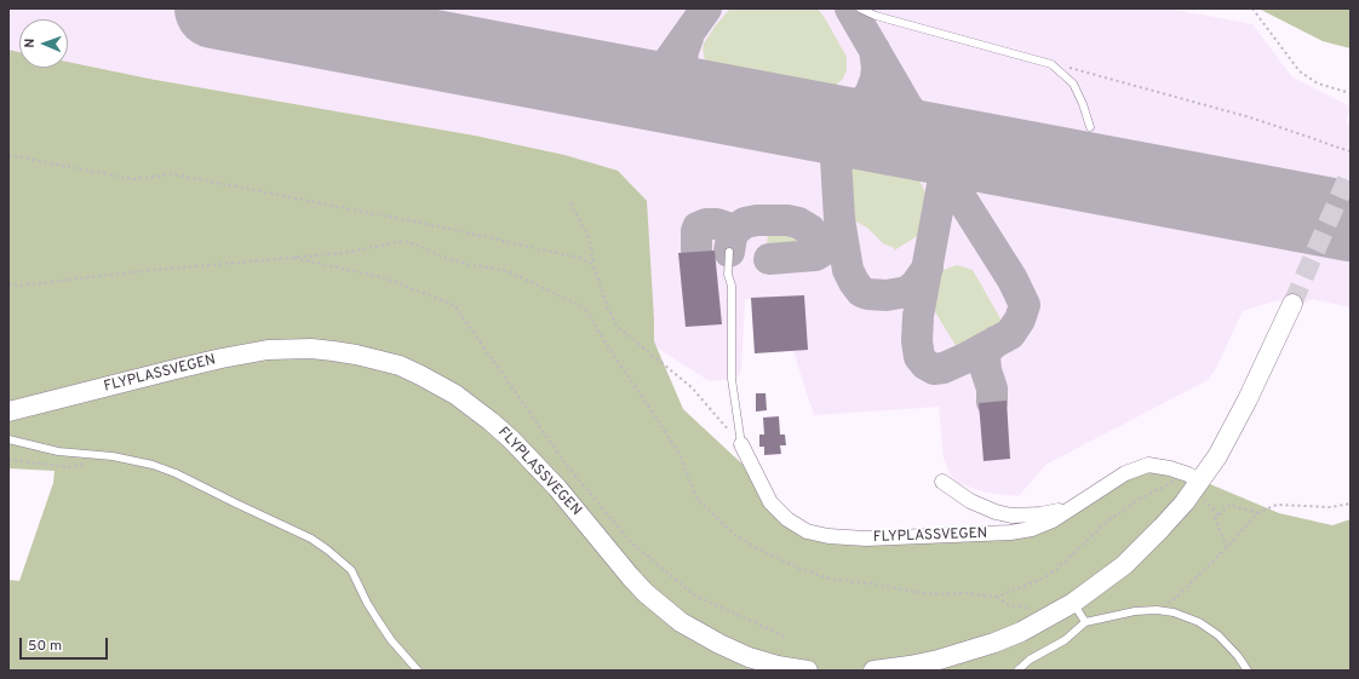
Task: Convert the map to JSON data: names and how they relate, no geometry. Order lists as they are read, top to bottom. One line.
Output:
{"streets":{"main road":["FLYPLASSVEGEN"]},"scale_bar":"50 m","north":"left"}
